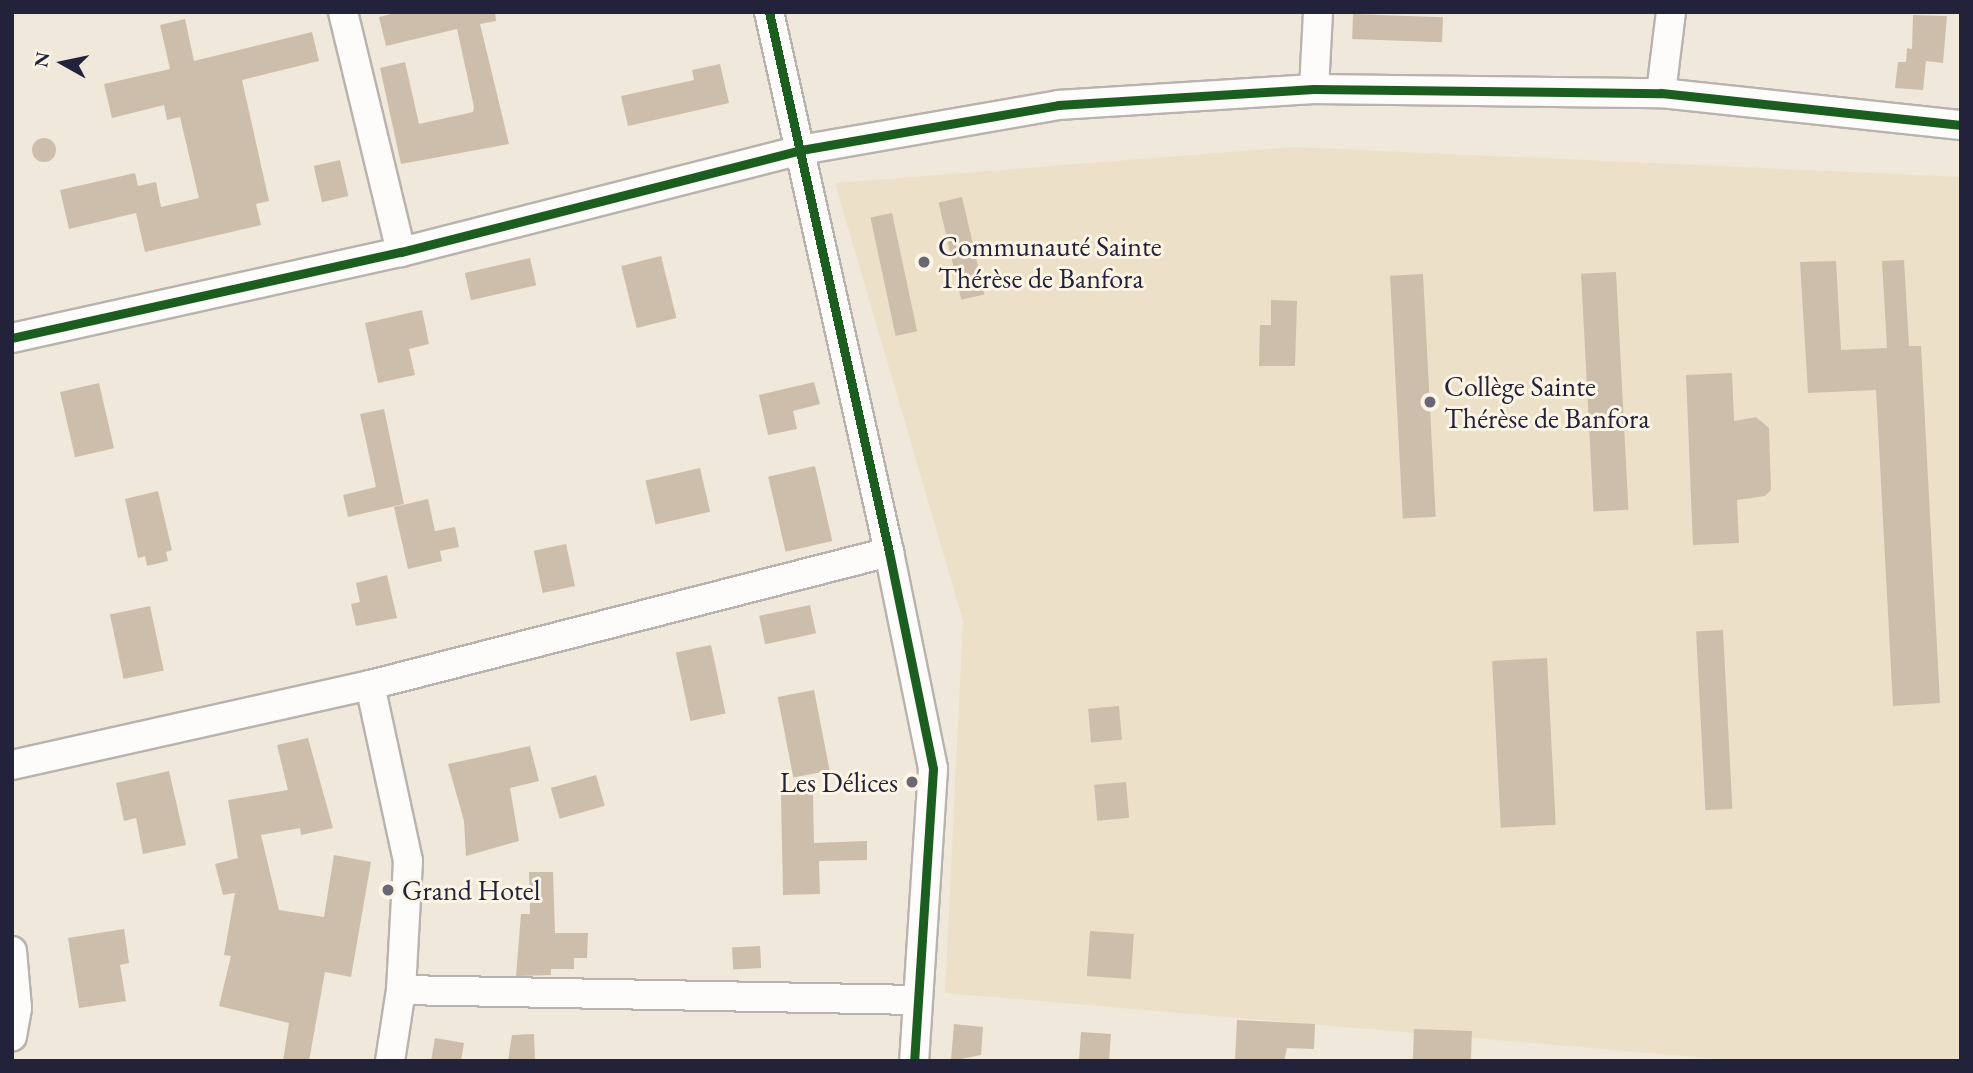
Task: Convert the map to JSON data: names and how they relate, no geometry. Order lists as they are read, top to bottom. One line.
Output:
{"places":["Communauté Sainte Thérèse de Banfora","Collège Sainte Thérèse de Banfora","Les Délices","Grand Hotel"],"north":"left"}
